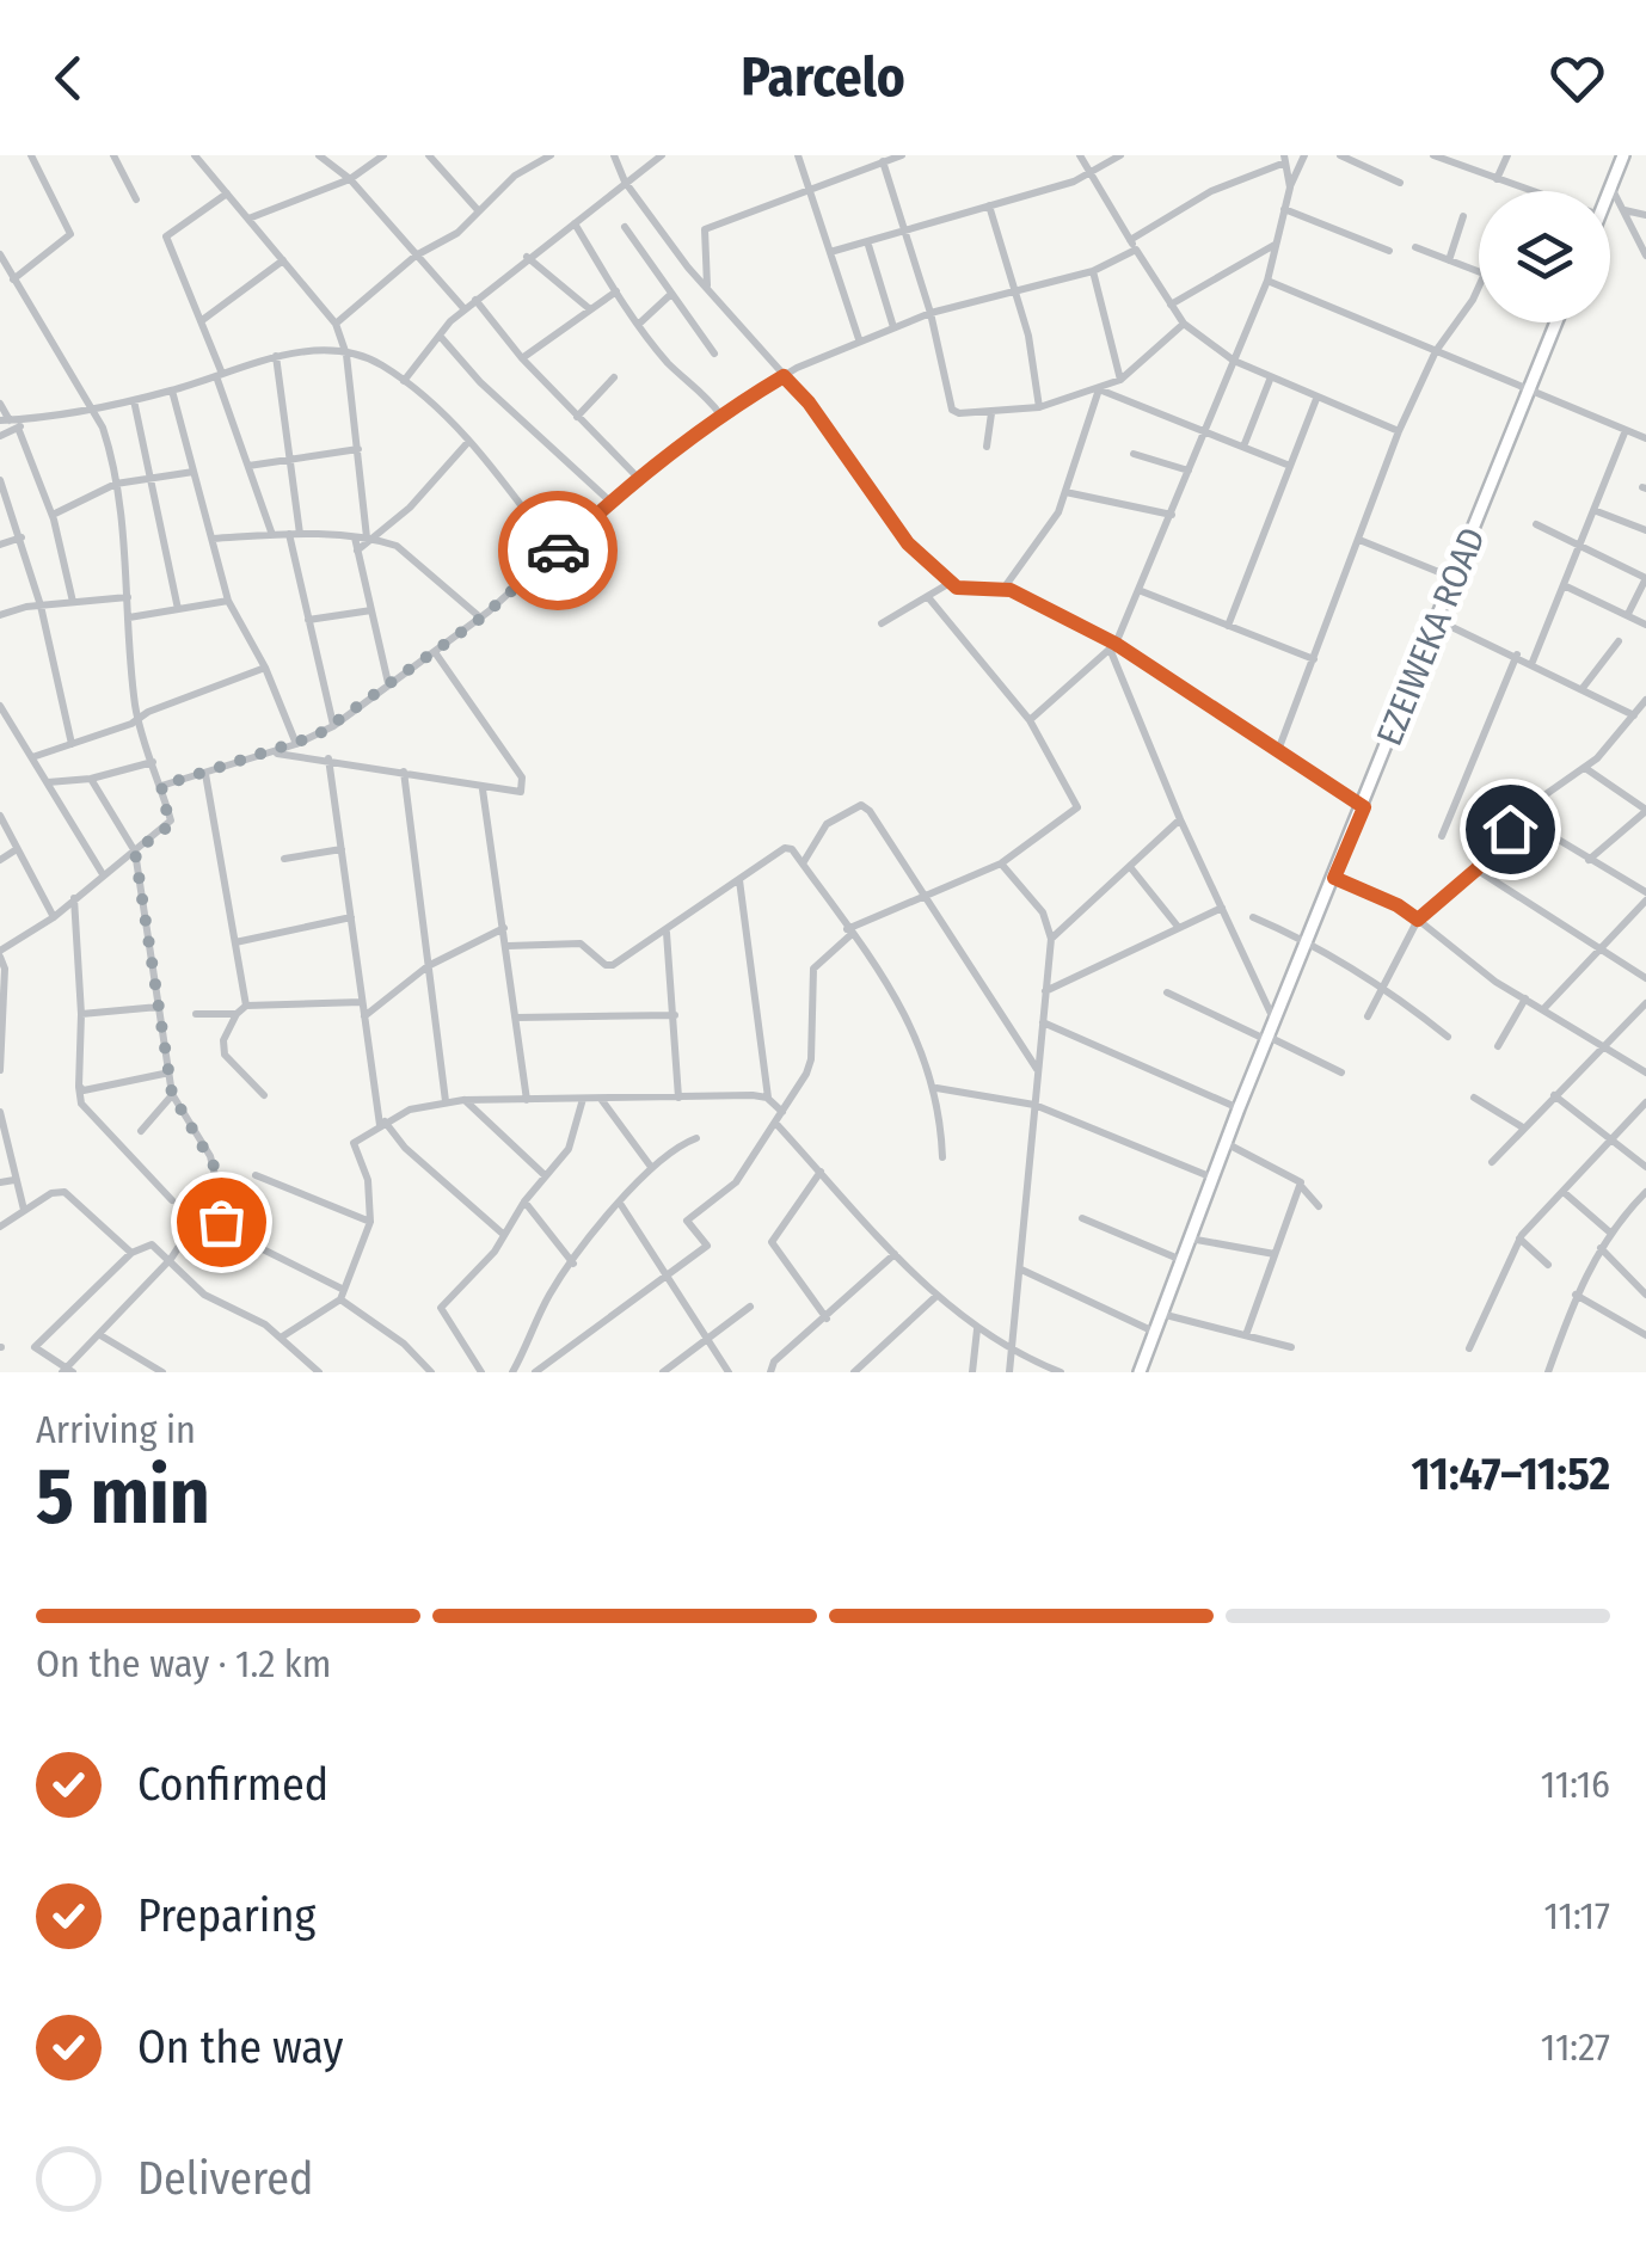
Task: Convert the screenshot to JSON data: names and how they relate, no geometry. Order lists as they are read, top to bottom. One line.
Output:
{"streets":{"main road":["EZEIWEKA ROAD"]},"page":{"header":"Parcelo","heading":["5 min","Arriving in","11:47–11:52"],"bar":"On the way · 1.2 km","list":[["Confirmed","11:16"],["Preparing","11:17"],["On the way","11:27"],"Delivered"]}}
